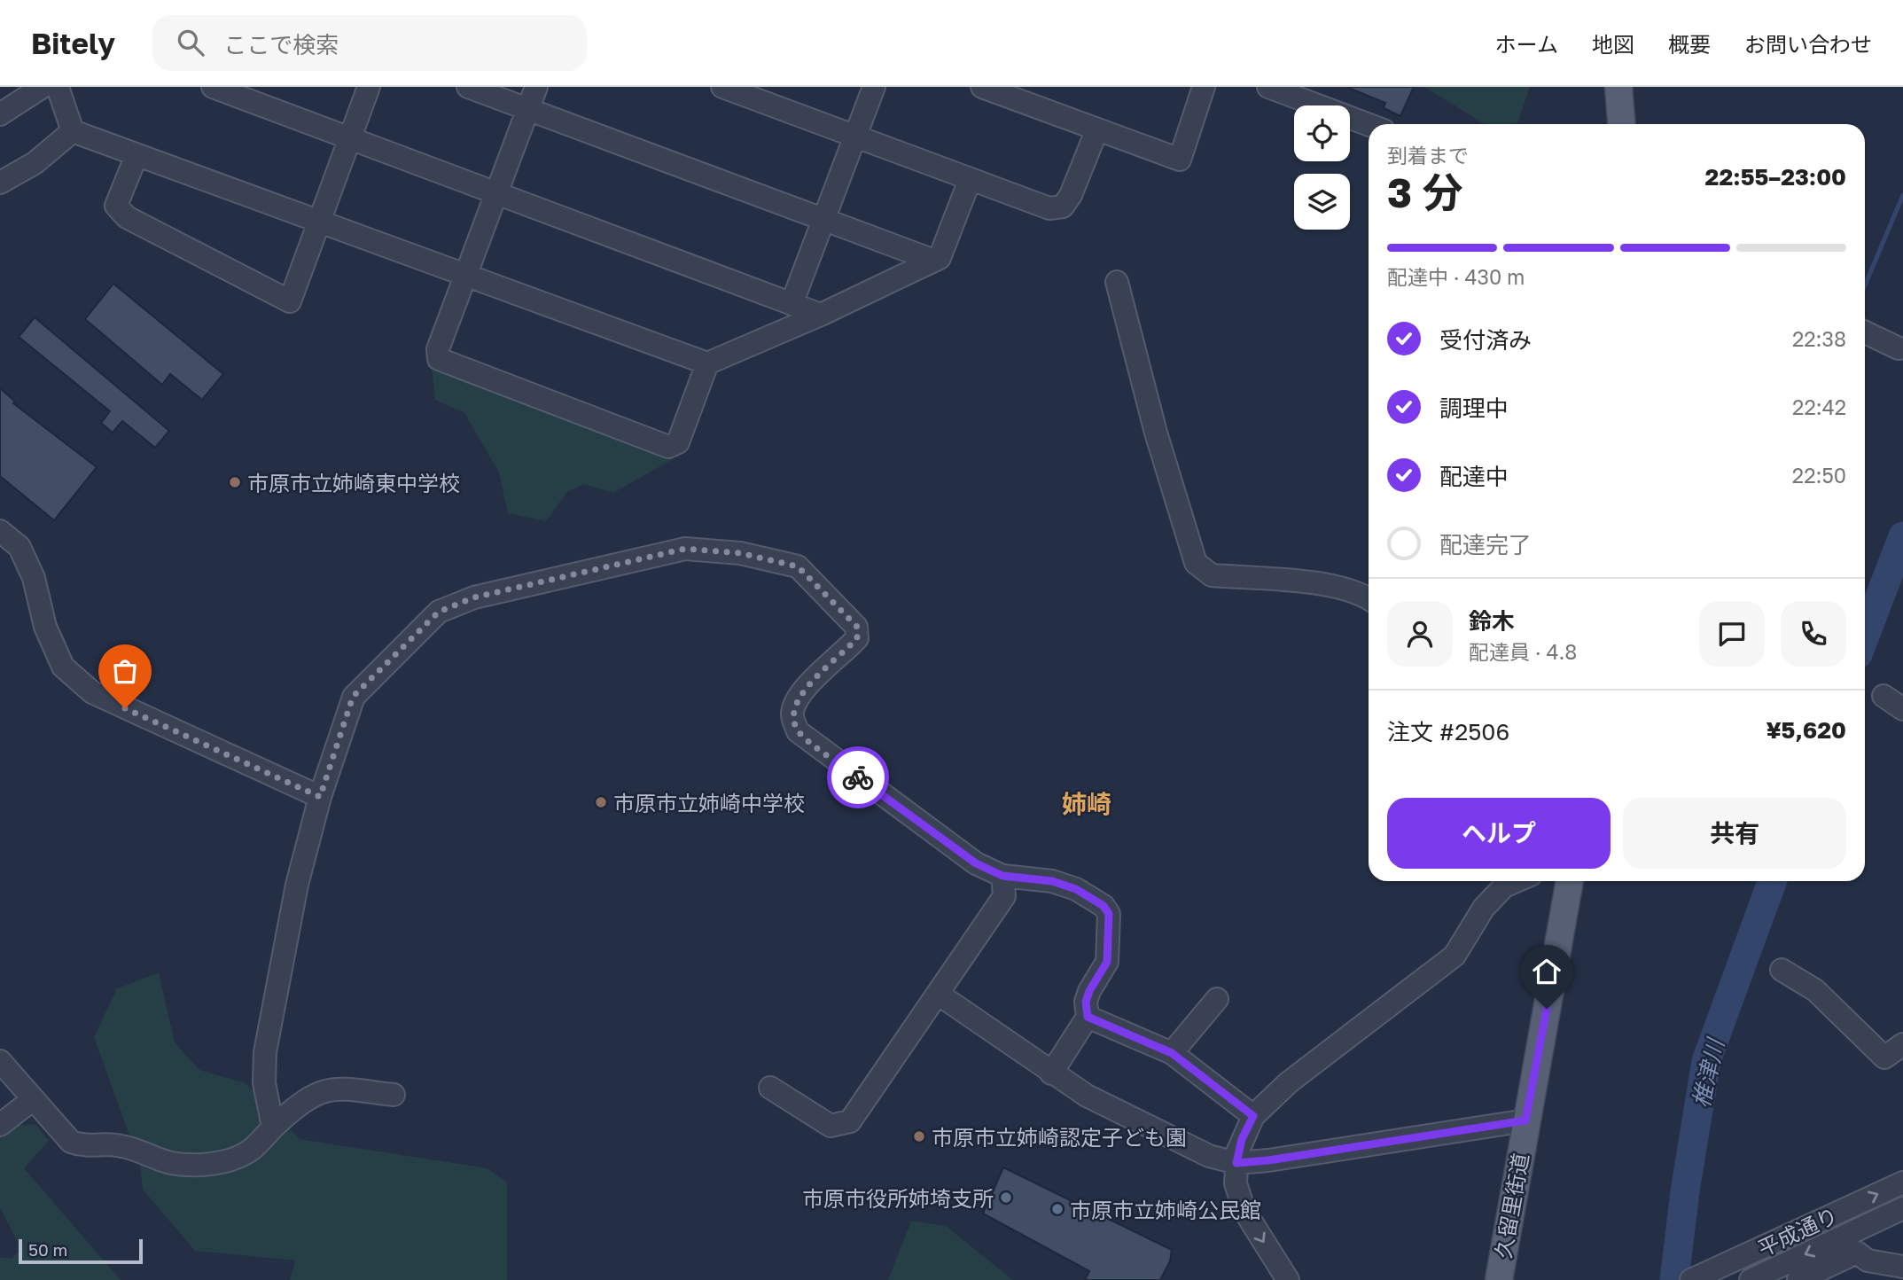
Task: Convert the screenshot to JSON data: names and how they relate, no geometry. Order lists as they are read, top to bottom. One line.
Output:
{"streets":{"main road":["久留里街道"],"street":["平成通り"]},"districts":["姉崎"],"water":["椎津川"],"places":["市原市立姉崎東中学校","市原市立姉崎中学校","市原市立姉崎認定子ども園","市原市役所姉埼支所","市原市立姉崎公民館"],"scale_bar":"50 m","page":{"header":"Bitely","search":"ここで検索","nav":["ホーム","地図","概要","お問い合わせ"],"heading":["3 分","到着まで","22:55–23:00"],"panel":["鈴木","配達員 · 4.8","注文 #2506","¥5,620"],"bar":"配達中 · 430 m","list":[["受付済み","22:38"],["調理中","22:42"],["配達中","22:50"],"配達完了"],"buttons":["ヘルプ","共有"],"scale":"50 m"}}
